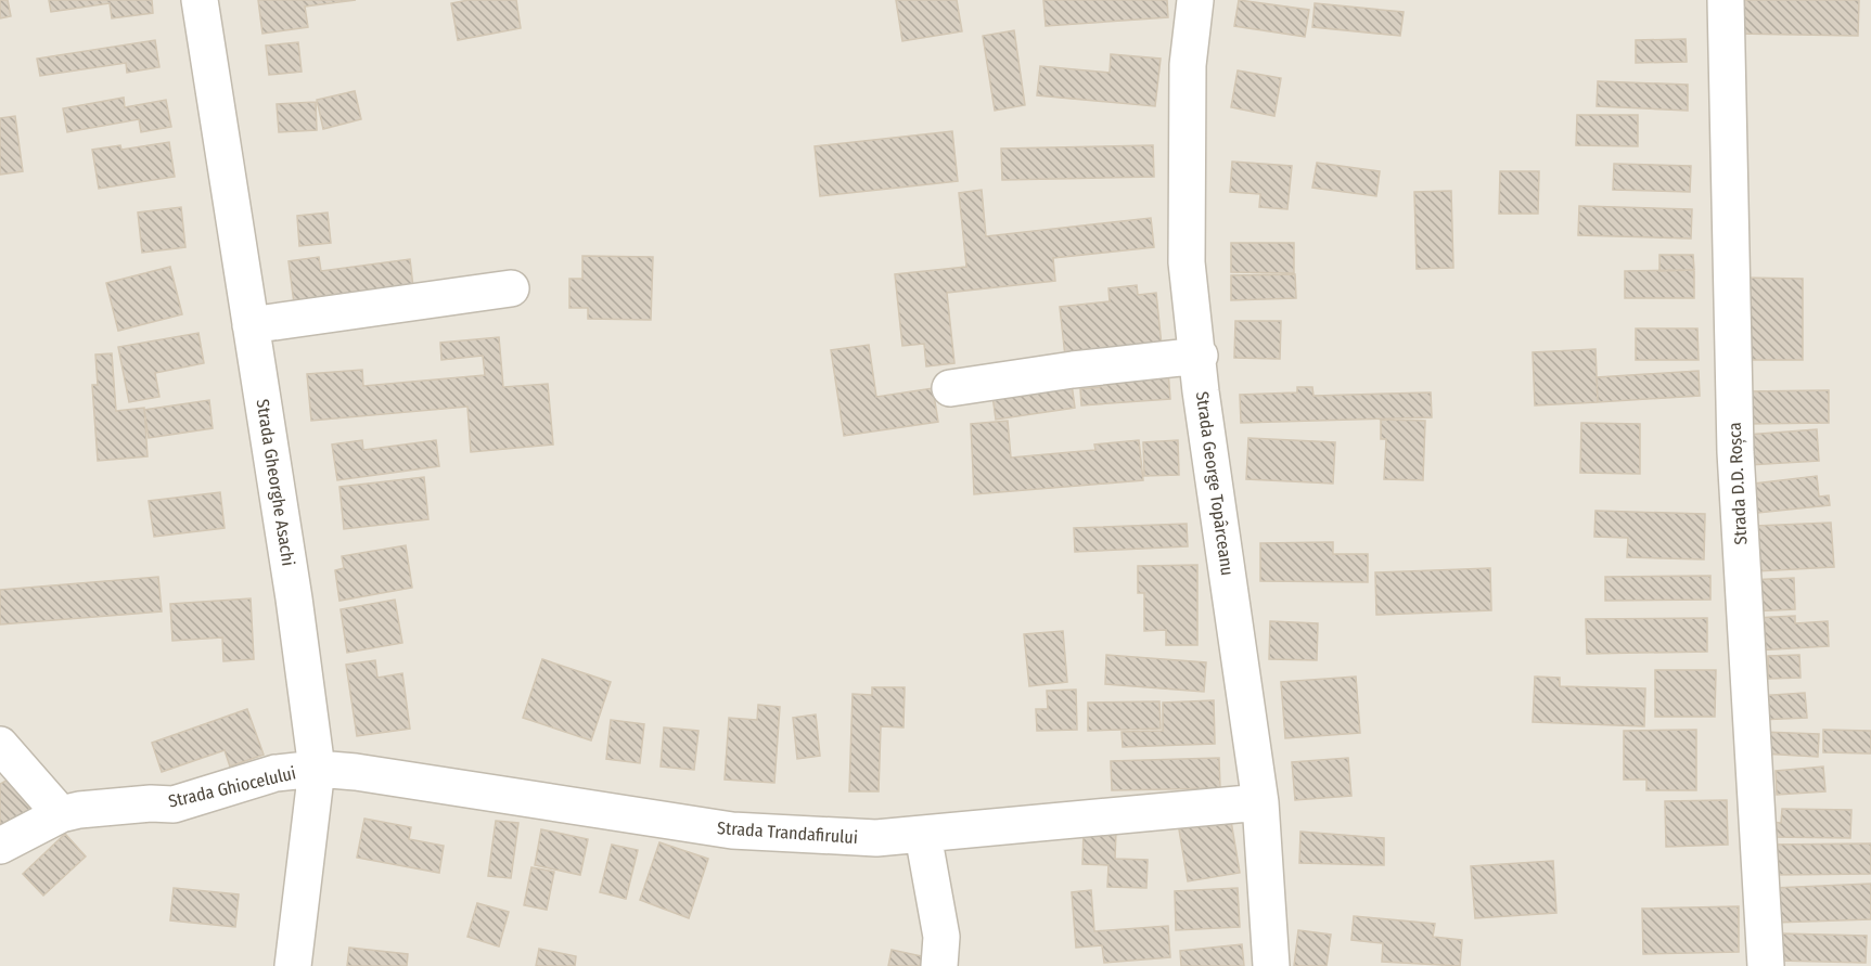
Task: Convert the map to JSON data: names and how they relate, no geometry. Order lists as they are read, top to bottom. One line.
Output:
{"streets":{"street":["Strada Gheorghe Asachi","Strada George Topârceanu","Strada D.D. Roșca","Strada Ghiocelului","Strada Trandafirului"]},"crossings":[["Strada Gheorghe Asachi","Strada Ghiocelului"],["Strada Gheorghe Asachi","Strada Trandafirului"],["Strada George Topârceanu","Strada Trandafirului"],["Strada Ghiocelului","Strada Trandafirului"]]}
